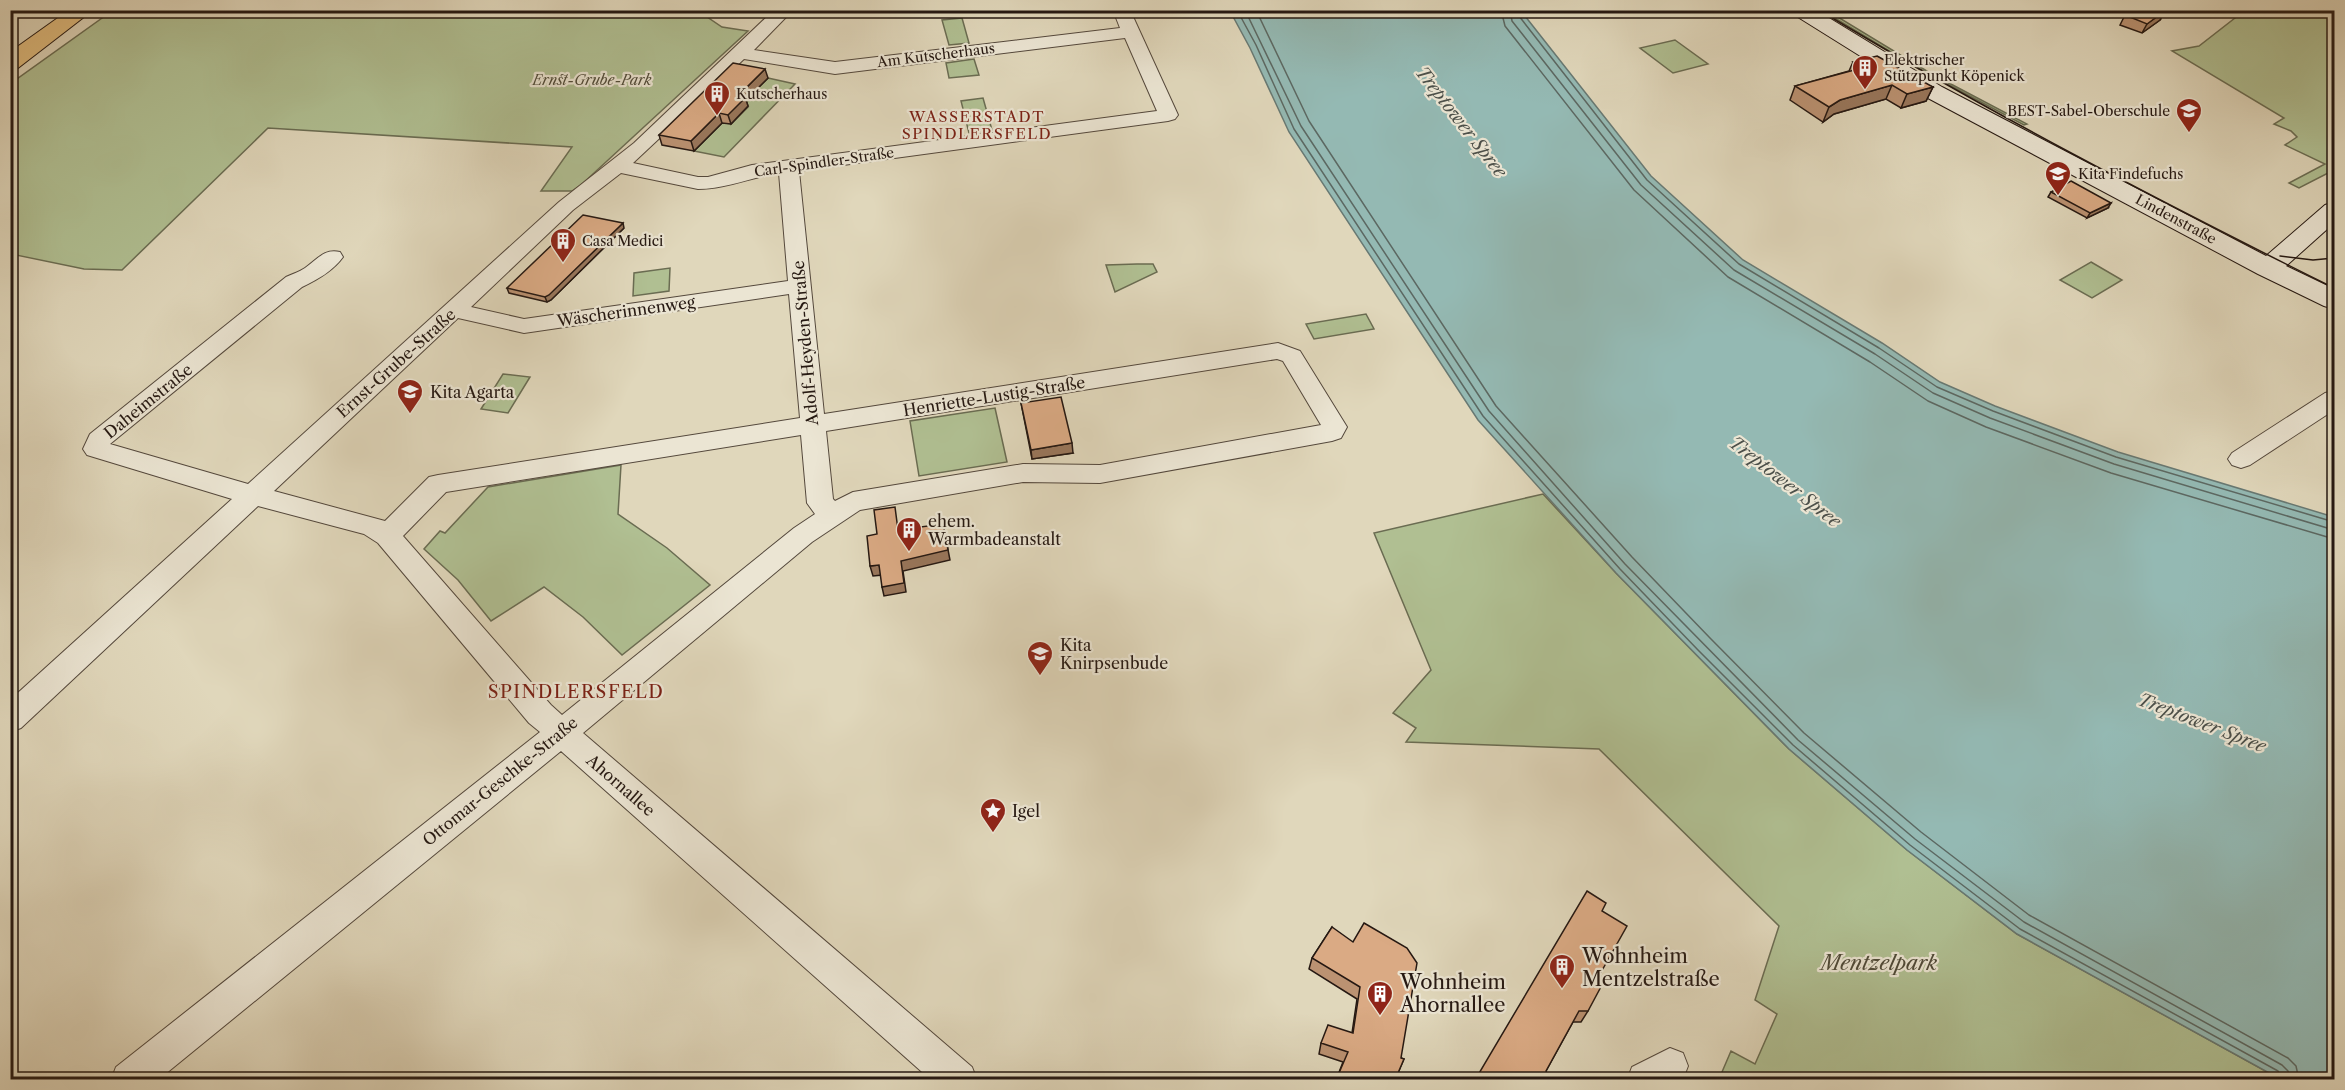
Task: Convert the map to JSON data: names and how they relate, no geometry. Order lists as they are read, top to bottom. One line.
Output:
{"streets":{"main road":["Lindenstraße"],"street":["Am Kutscherhaus","Carl-Spindler-Straße","Wäscherinnenweg","Adolf-Heyden-Straße","Ernst-Grube-Straße","Henriette-Lustig-Straße","Daheimstraße","Ottomar-Geschke-Straße","Ahornallee"]},"crossings":[["Am Kutscherhaus","Carl-Spindler-Straße"],["Am Kutscherhaus","Ernst-Grube-Straße"],["Carl-Spindler-Straße","Adolf-Heyden-Straße"],["Carl-Spindler-Straße","Ernst-Grube-Straße"],["Wäscherinnenweg","Adolf-Heyden-Straße"],["Wäscherinnenweg","Ernst-Grube-Straße"],["Adolf-Heyden-Straße","Henriette-Lustig-Straße"],["Adolf-Heyden-Straße","Ottomar-Geschke-Straße"],["Ernst-Grube-Straße","Daheimstraße"],["Ernst-Grube-Straße","Ahornallee"],["Henriette-Lustig-Straße","Ottomar-Geschke-Straße"],["Henriette-Lustig-Straße","Ahornallee"],["Daheimstraße","Ahornallee"],["Ottomar-Geschke-Straße","Ahornallee"]],"districts":["WASSERSTADT SPINDLERSFELD","SPINDLERSFELD"],"water":["Treptower Spree"],"parks":["Ernst-Grube-Park","Mentzelpark"],"places":{"building":["Elektrischer Stützpunkt Köpenick","Kutscherhaus","Casa Medici","ehem. Warmbadeanstalt","Wohnheim Mentzelstraße","Wohnheim Ahornallee"],"school or university":["BEST-Sabel-Oberschule","Kita Findefuchs","Kita Agarta","Kita Knirpsenbude"],"place":["Igel"]}}
